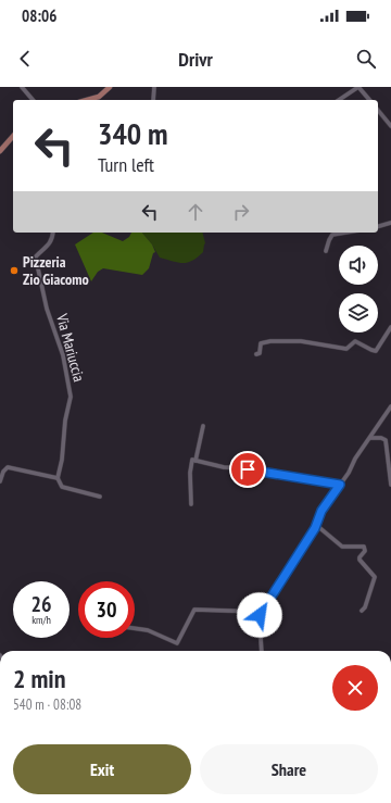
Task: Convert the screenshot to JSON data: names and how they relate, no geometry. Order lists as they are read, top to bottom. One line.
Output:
{"streets":{"street":["Via Mariuccia"]},"places":["Pizzeria Zio Giacomo"],"page":{"status":"08:06","header":"Drivr","turn":["340 m","Turn left"],"speed":"26 km/h","limit":"30","heading":["2 min","540 m · 08:08"],"buttons":["Exit","Share"]}}
